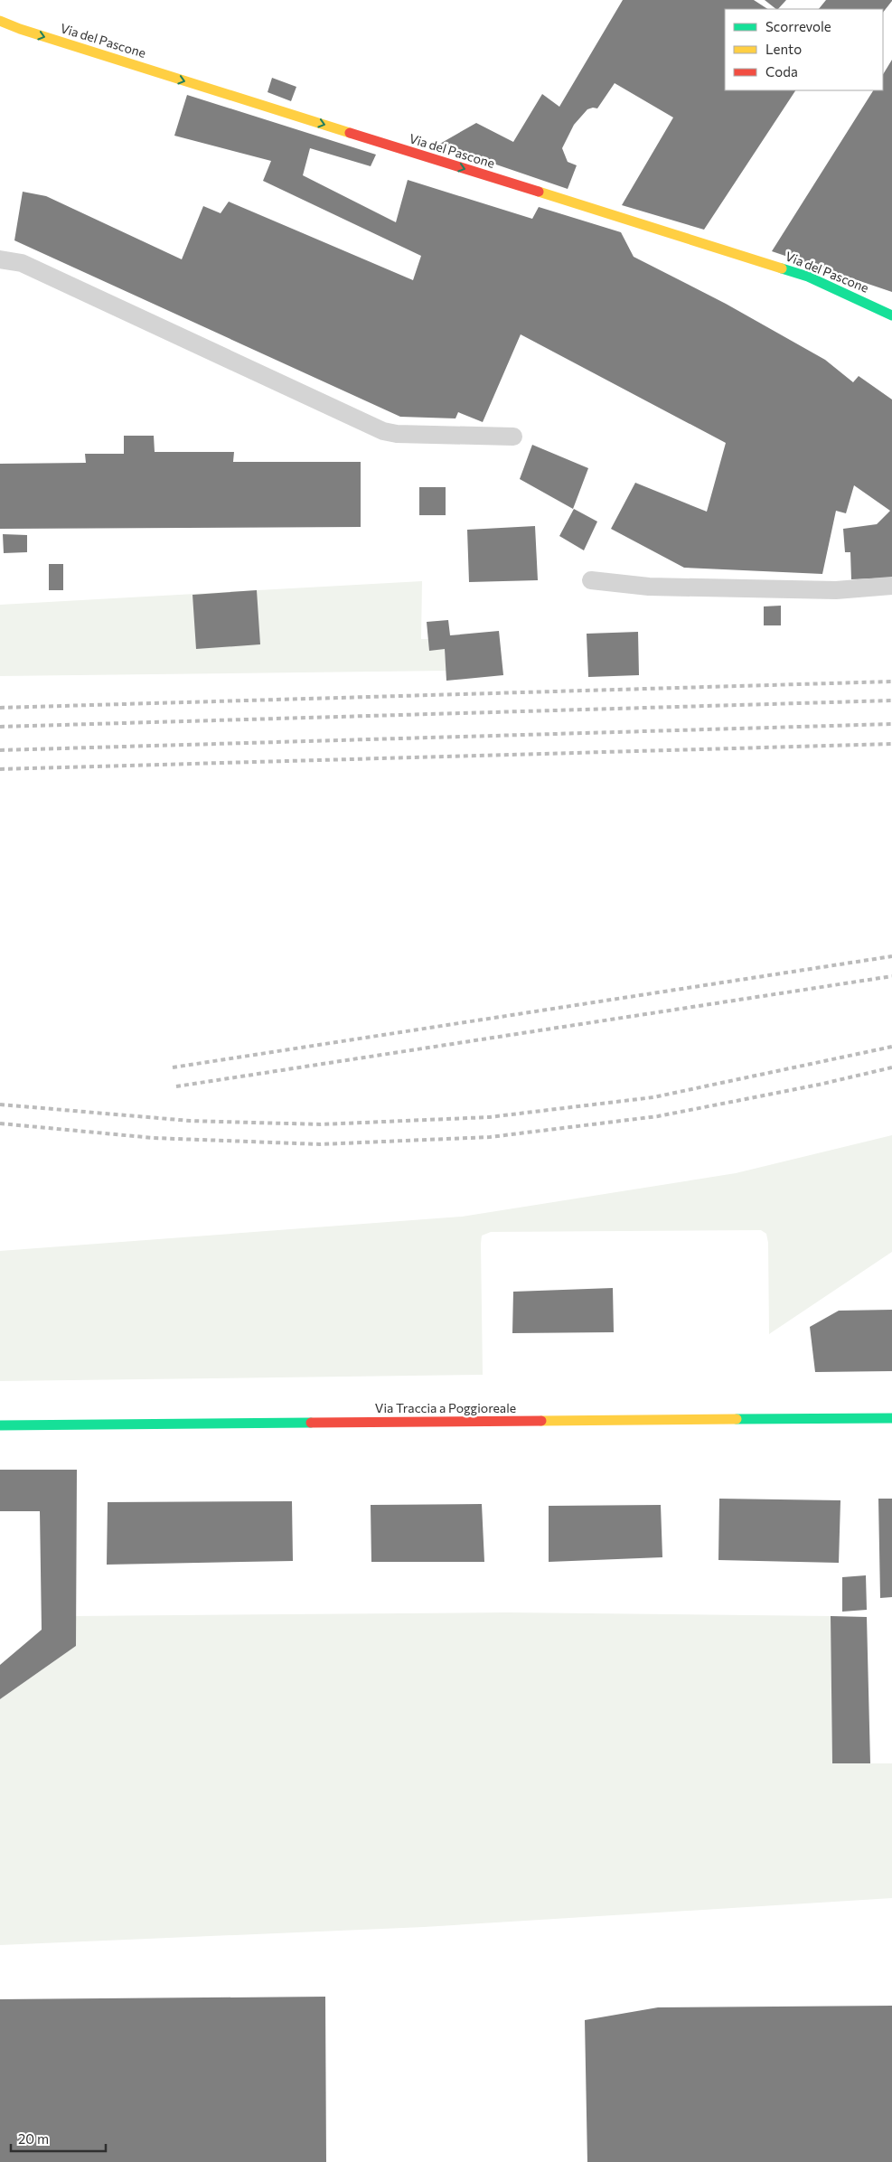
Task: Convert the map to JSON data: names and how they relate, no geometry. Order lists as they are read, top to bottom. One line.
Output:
{"streets":{"street":["Via del Pascone","Via Traccia a Poggioreale"]},"one_way":["Via del Pascone"],"legend":["Scorrevole","Lento","Coda"],"scale_bar":"20 m"}
